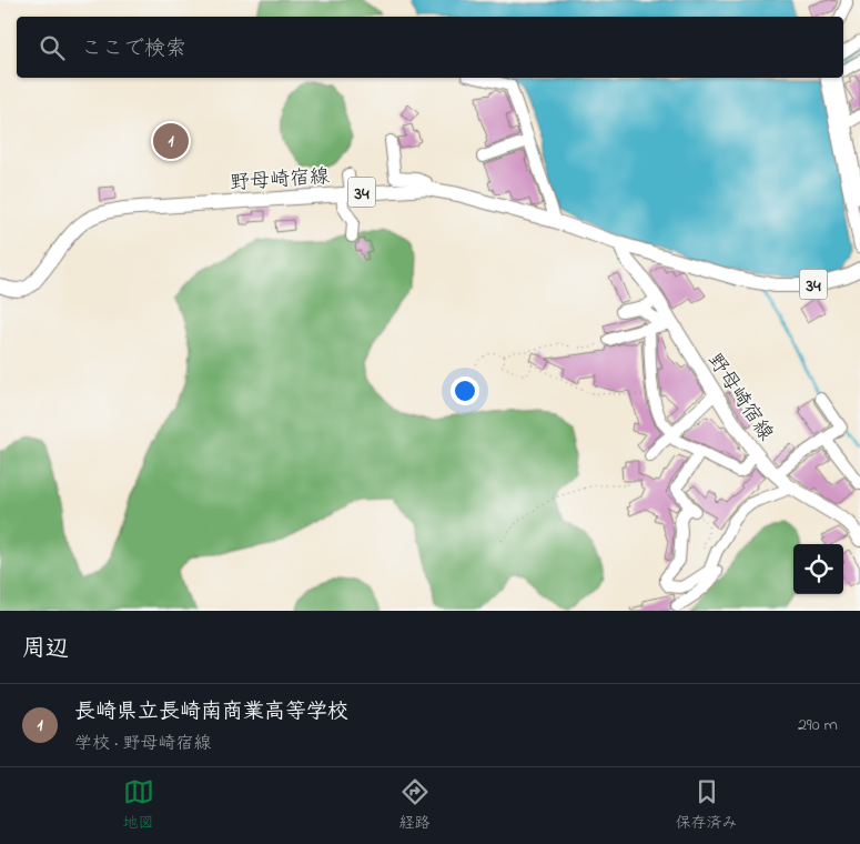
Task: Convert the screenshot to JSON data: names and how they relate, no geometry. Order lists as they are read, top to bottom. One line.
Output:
{"streets":{"main road":["野母崎宿線","34"]},"page":{"search":"ここで検索","pins":"1","heading":"周辺","list":[{"mark":"1","name":"長崎県立長崎南商業高等学校","note":"学校 · 野母崎宿線","value":"290 m"}],"nav":["地図","経路","保存済み"]}}
